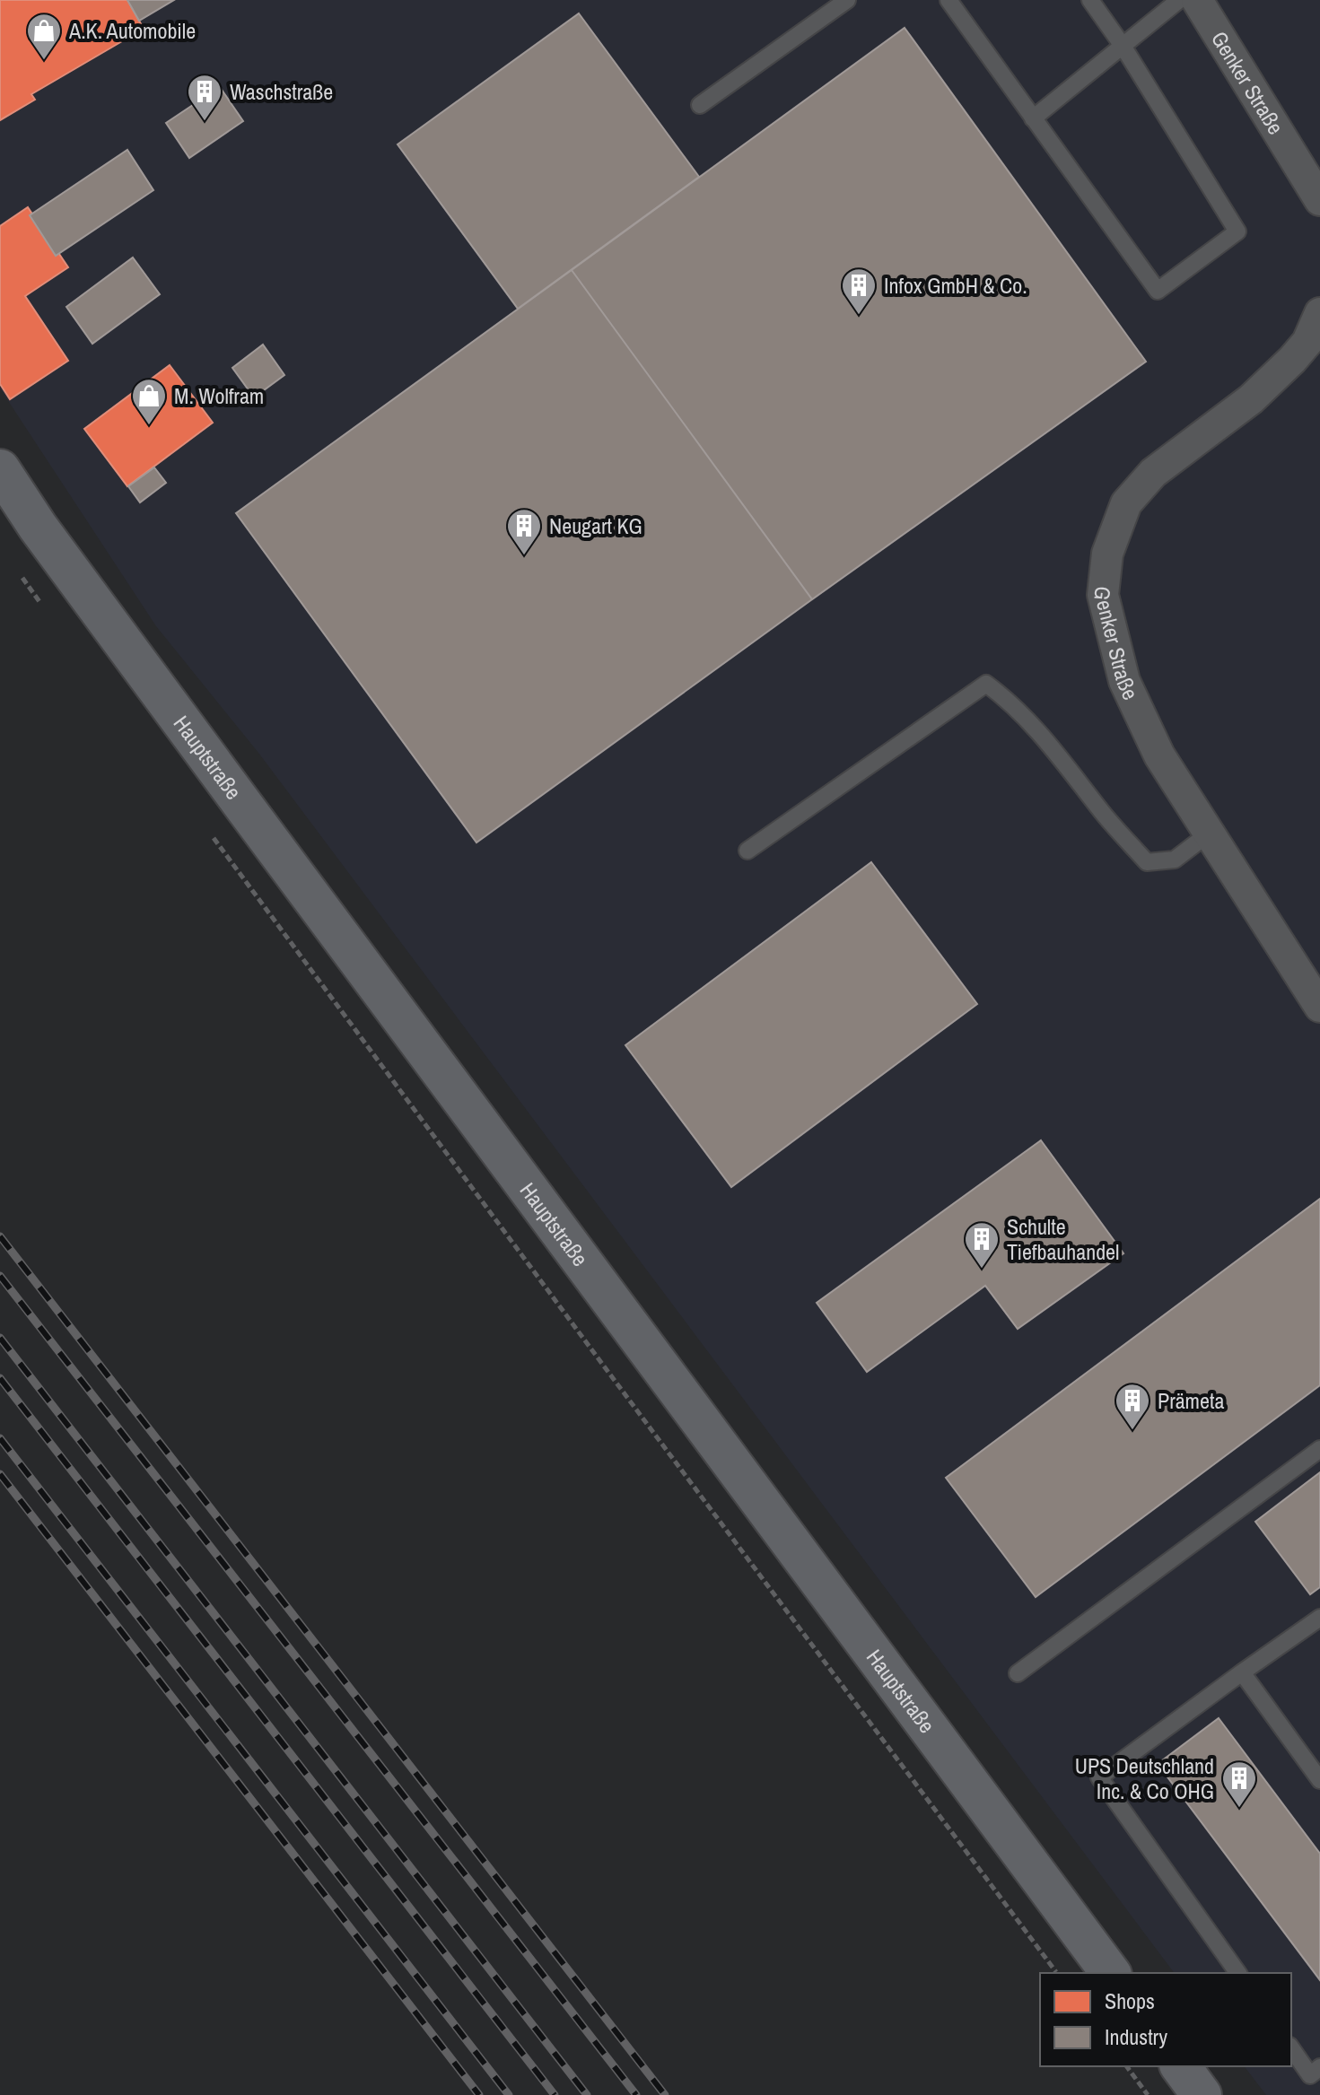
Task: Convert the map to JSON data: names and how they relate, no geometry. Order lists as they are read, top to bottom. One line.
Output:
{"streets":{"main road":["Hauptstraße"],"street":["Genker Straße"]},"places":{"shop":["A.K. Automobile","M. Wolfram"],"building":["Waschstraße","Infox GmbH & Co.","Neugart KG","Schulte Tiefbauhandel","Prämeta","UPS Deutschland Inc. & Co OHG"]},"legend":["Shops","Industry"]}
